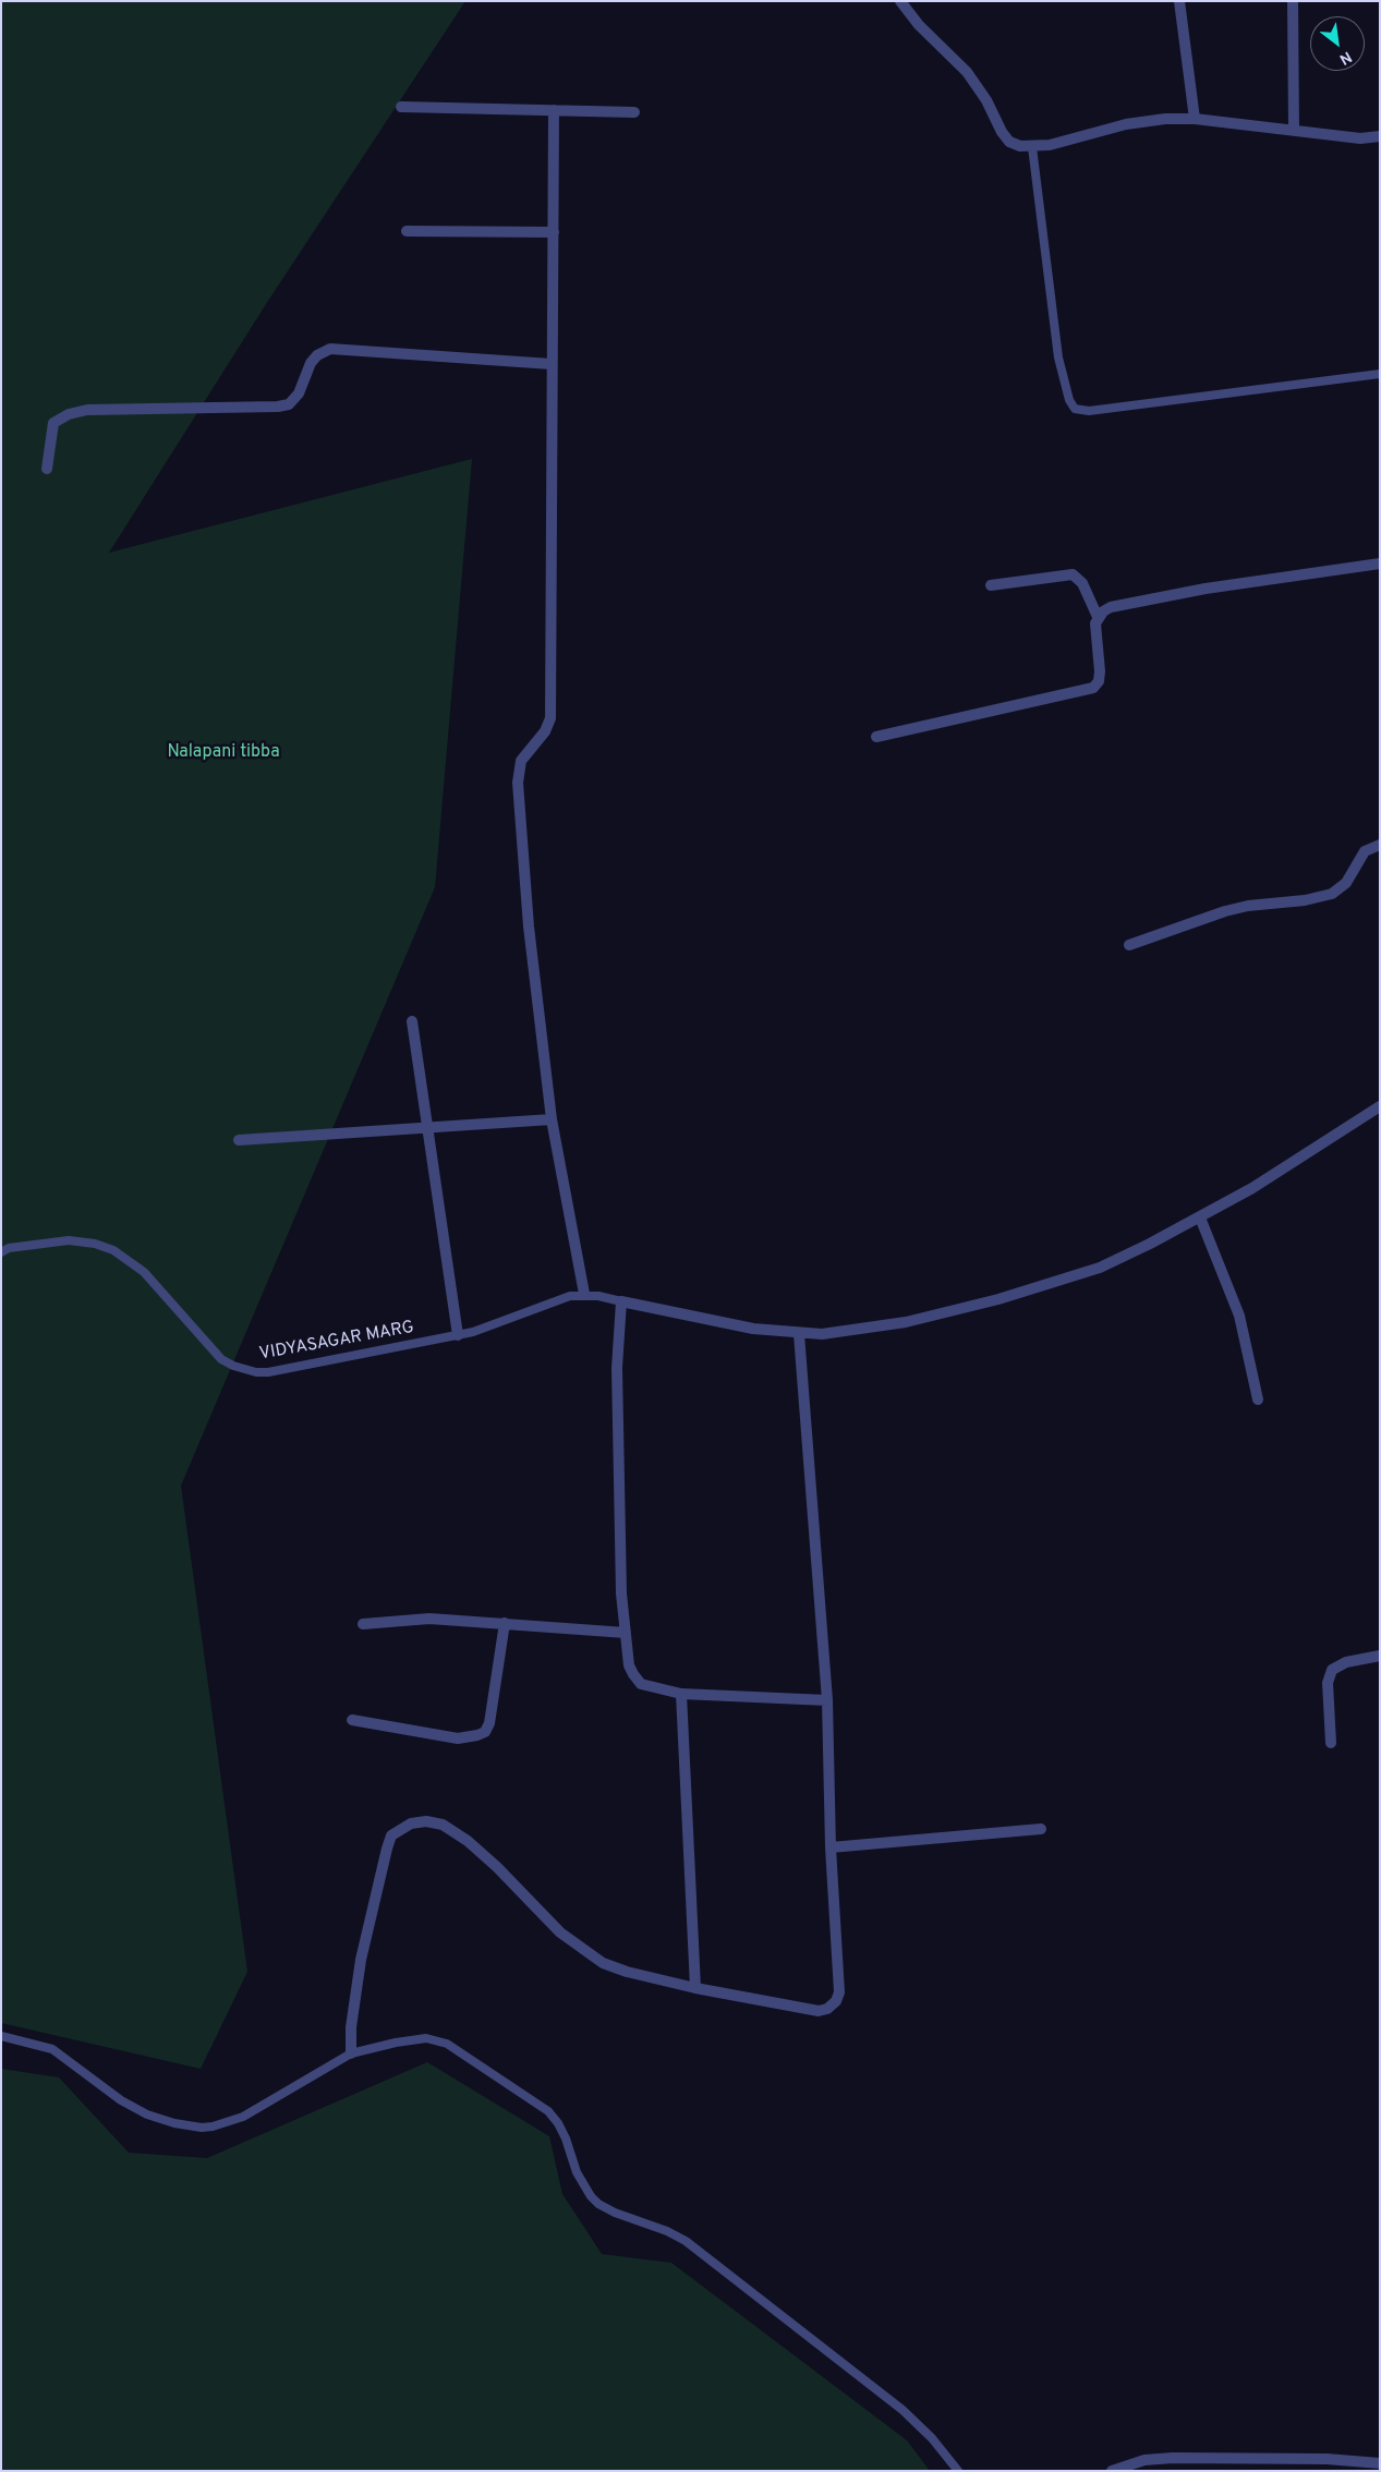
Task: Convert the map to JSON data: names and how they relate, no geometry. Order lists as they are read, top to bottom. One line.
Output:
{"streets":{"lane":["VIDYASAGAR MARG"]},"parks":["Nalapani tibba"],"north":"bottom right"}
